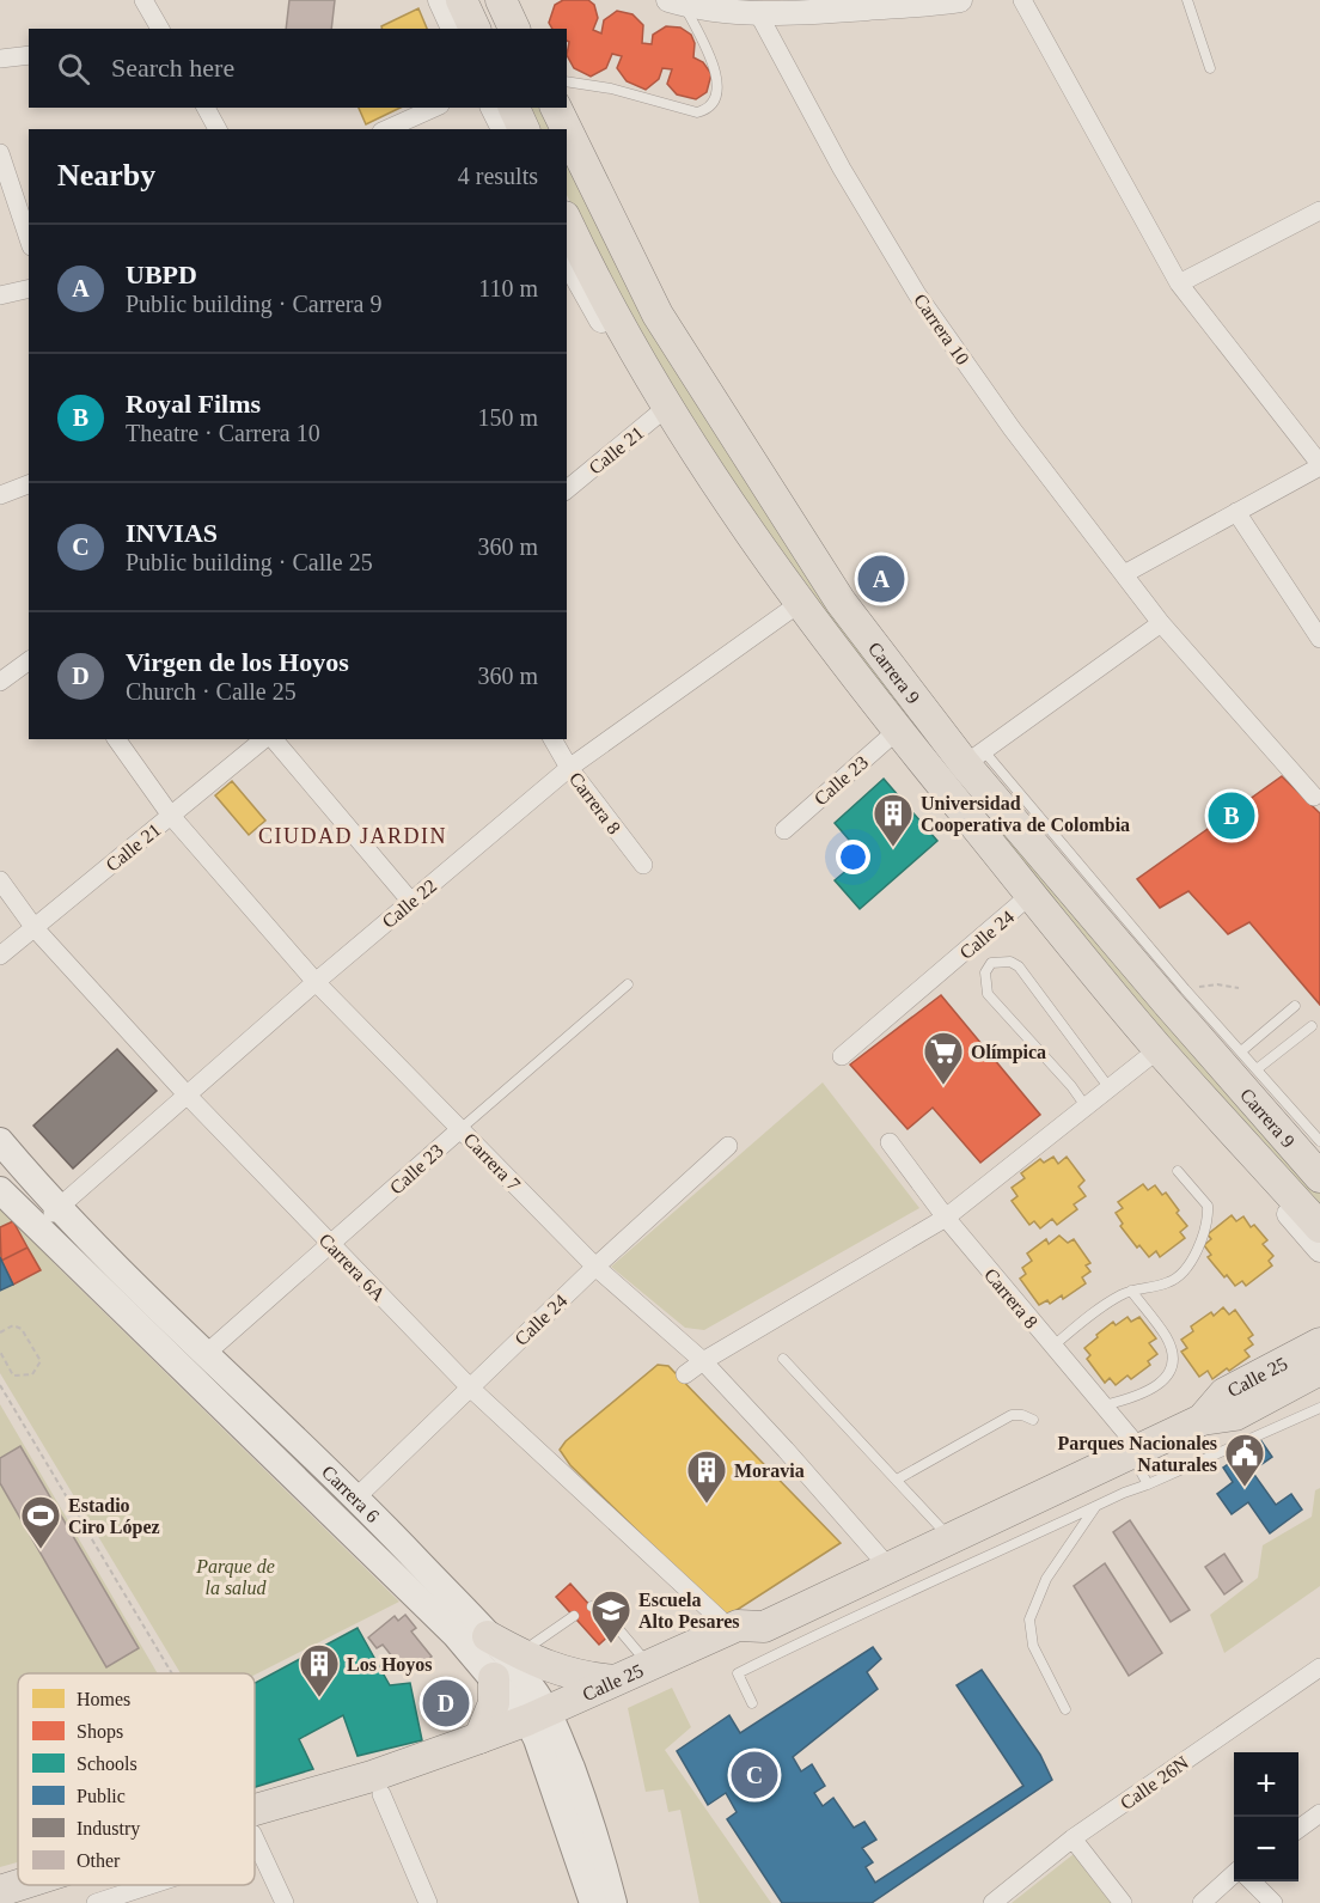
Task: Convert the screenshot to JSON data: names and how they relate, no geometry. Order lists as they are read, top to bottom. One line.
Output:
{"streets":{"main road":["Carrera 9","Calle 25","Carrera 6"],"street":["Carrera 10","Calle 21","Calle 23","Carrera 8","Calle 22","Calle 24","Carrera 7","Carrera 6A","Calle 26N"]},"crossings":[["Calle 21","Carrera 9"],["Calle 21","Carrera 7"],["Calle 21","Carrera 6A"],["Carrera 9","Calle 23"],["Carrera 9","Calle 22"],["Carrera 9","Calle 24"],["Calle 23","Carrera 7"],["Calle 23","Carrera 6A"],["Calle 23","Carrera 6"],["Carrera 8","Calle 22"],["Carrera 8","Calle 25"],["Calle 22","Carrera 7"],["Calle 22","Carrera 6A"],["Calle 22","Carrera 6"],["Calle 24","Carrera 7"],["Calle 24","Carrera 6A"],["Calle 24","Carrera 6"],["Carrera 7","Calle 25"],["Carrera 6A","Calle 25"],["Calle 25","Carrera 6"]],"districts":["CIUDAD JARDIN"],"parks":["Parque de la salud"],"places":{"building":["Universidad Cooperativa de Colombia","Moravia","Los Hoyos"],"supermarket":["Olímpica"],"public building":["Parques Nacionales Naturales"],"sports":["Estadio Ciro López"],"school or university":["Escuela Alto Pesares"]},"legend":["Homes","Shops","Schools","Public","Industry","Other"],"page":{"search":"Search here","heading":["Nearby","4 results"],"list":[{"mark":"A","name":"UBPD","note":"Public building · Carrera 9","value":"110 m"},{"mark":"B","name":"Royal Films","note":"Theatre · Carrera 10","value":"150 m"},{"mark":"C","name":"INVIAS","note":"Public building · Calle 25","value":"360 m"},{"mark":"D","name":"Virgen de los Hoyos","note":"Church · Calle 25","value":"360 m"}],"pins":["A","B","D","C"],"map_buttons":["+","−"]}}
